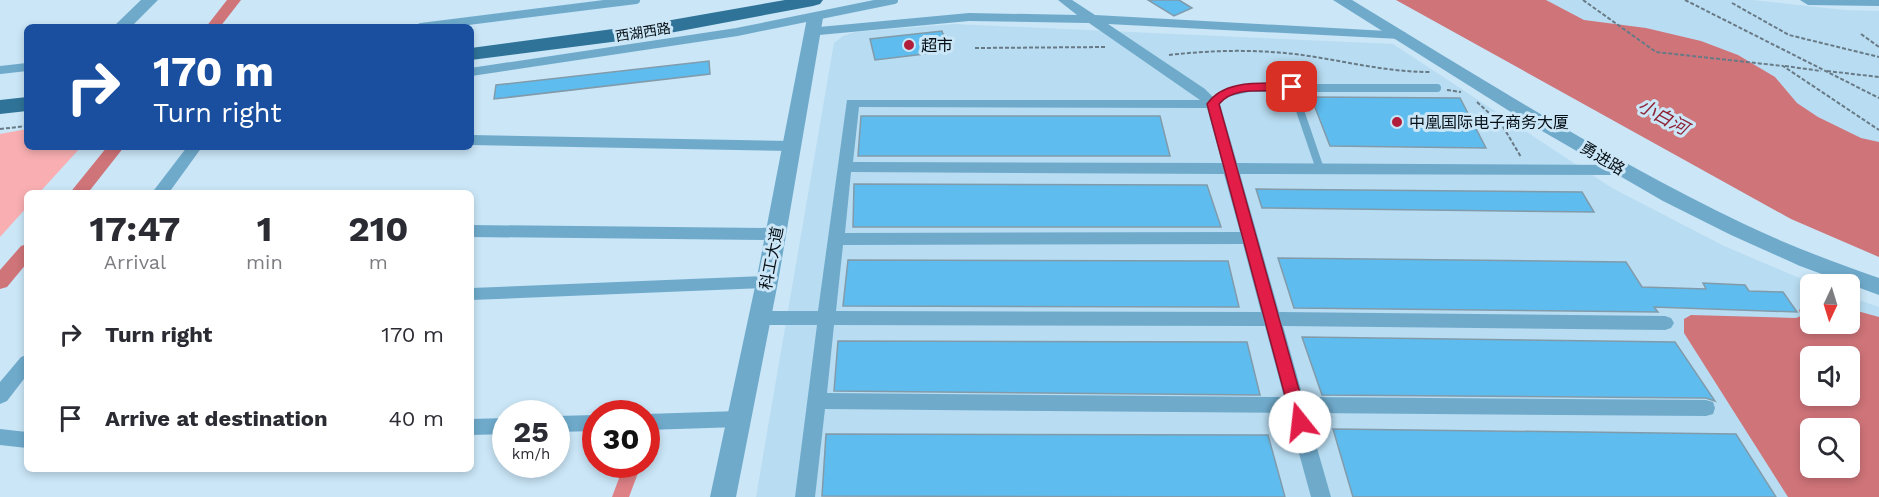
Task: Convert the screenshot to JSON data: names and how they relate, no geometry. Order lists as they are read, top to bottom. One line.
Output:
{"streets":{"main road":["西湖西路"],"street":["勇进路","科工大道"]},"crossings":[["西湖西路","科工大道"]],"water":["小白河"],"places":["超市","中凰国际电子商务大厦"],"north":"bottom","page":{"turn":["170 m","Turn right"],"eta":["17:47","Arrival","1","min","210","m"],"list":[{"name":"Turn right","value":"170 m"},{"name":"Arrive at destination","value":"40 m"}],"speed":"25 km/h","limit":"30"}}
